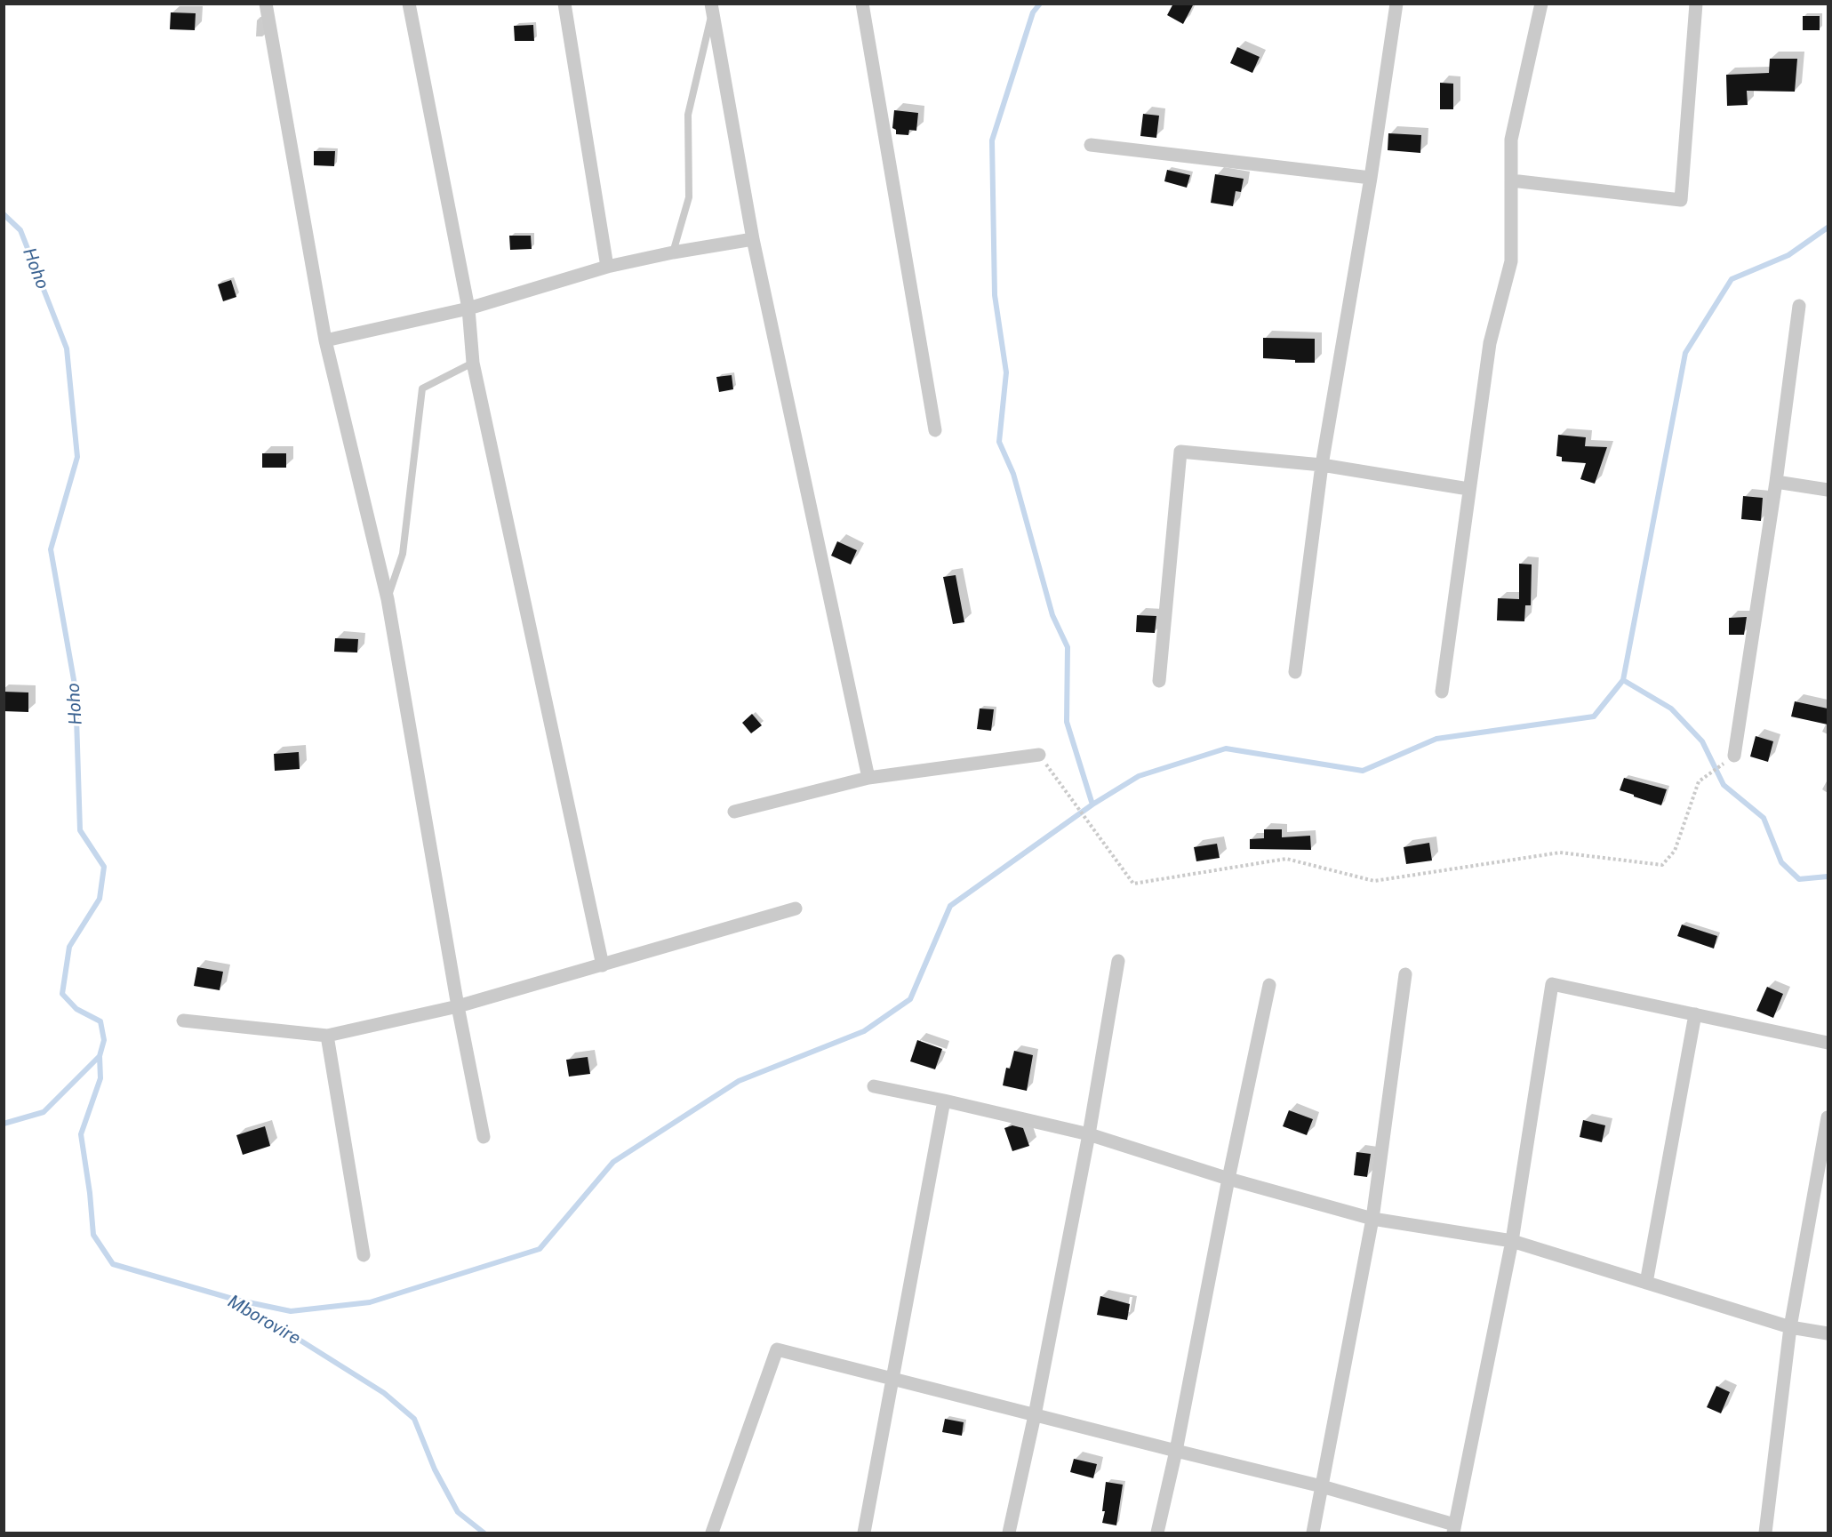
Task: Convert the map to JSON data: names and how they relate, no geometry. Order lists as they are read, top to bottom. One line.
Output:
{"water":["Hoho","Mborovire"]}
